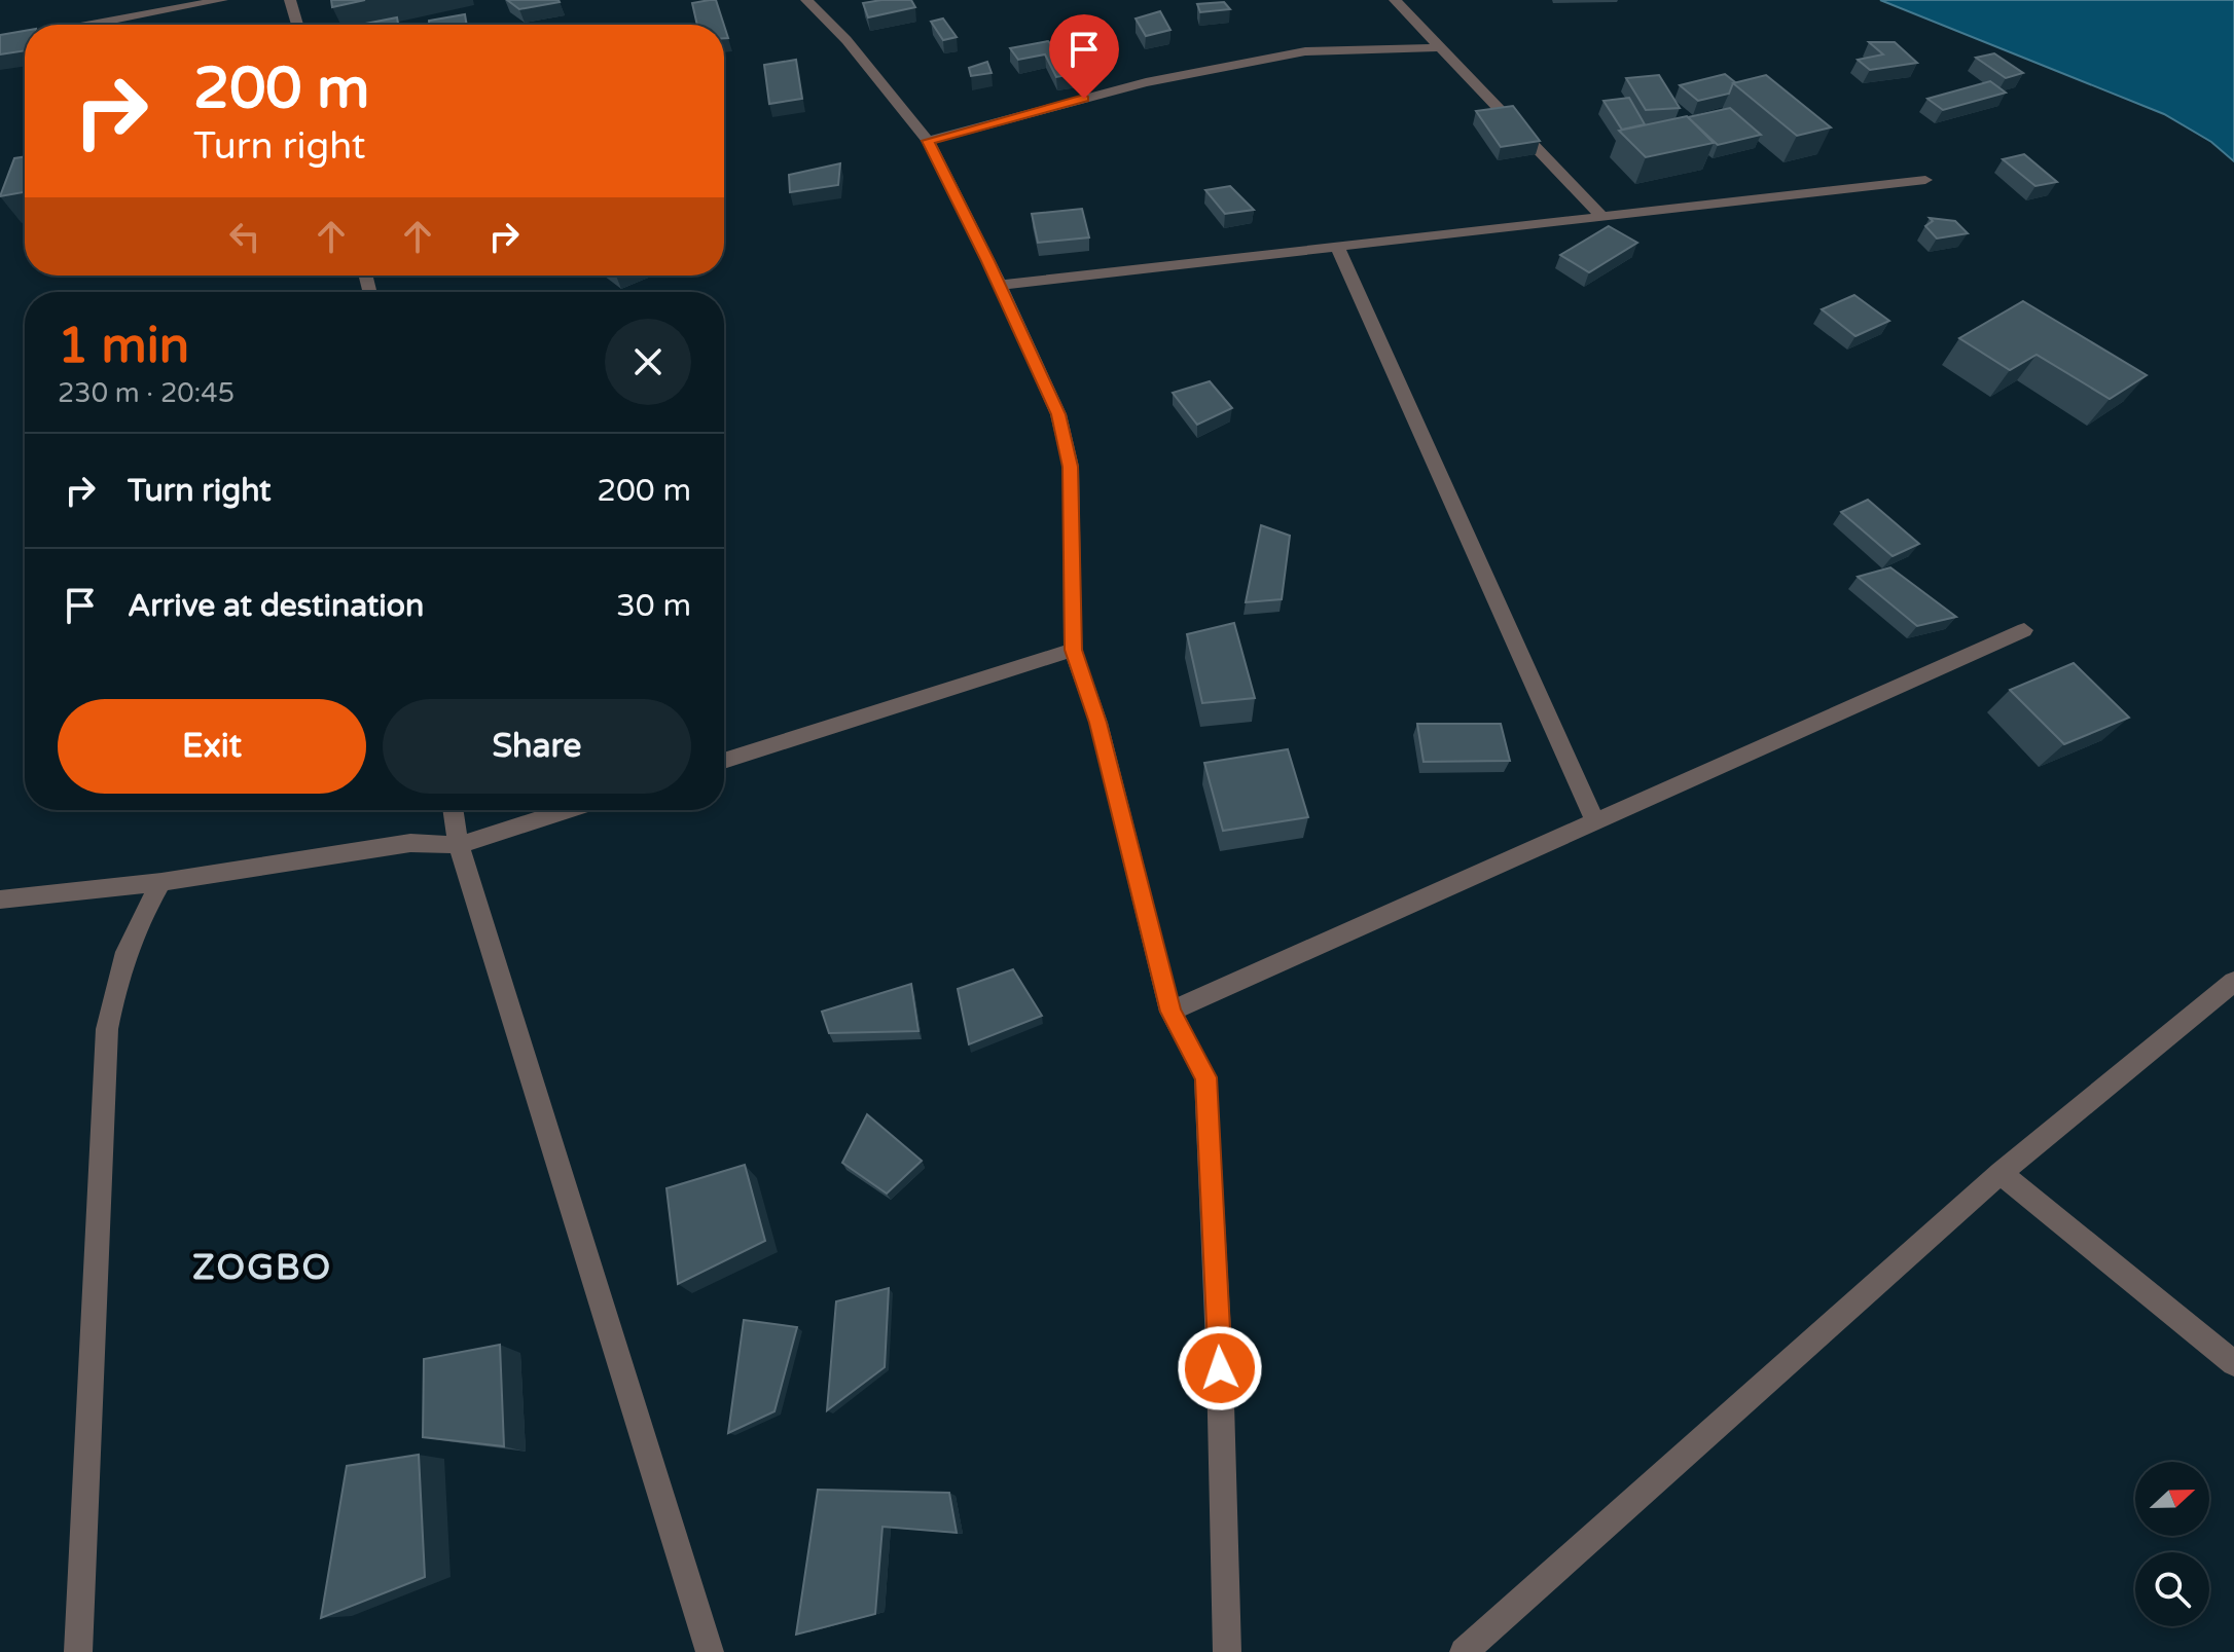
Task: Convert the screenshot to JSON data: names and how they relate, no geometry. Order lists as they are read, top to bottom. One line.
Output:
{"districts":["ZOGBO"],"north":"right","page":{"turn":["200 m","Turn right"],"heading":["1 min","230 m · 20:45"],"list":[{"name":"Turn right","value":"200 m"},{"name":"Arrive at destination","value":"30 m"}],"buttons":["Exit","Share"]}}
